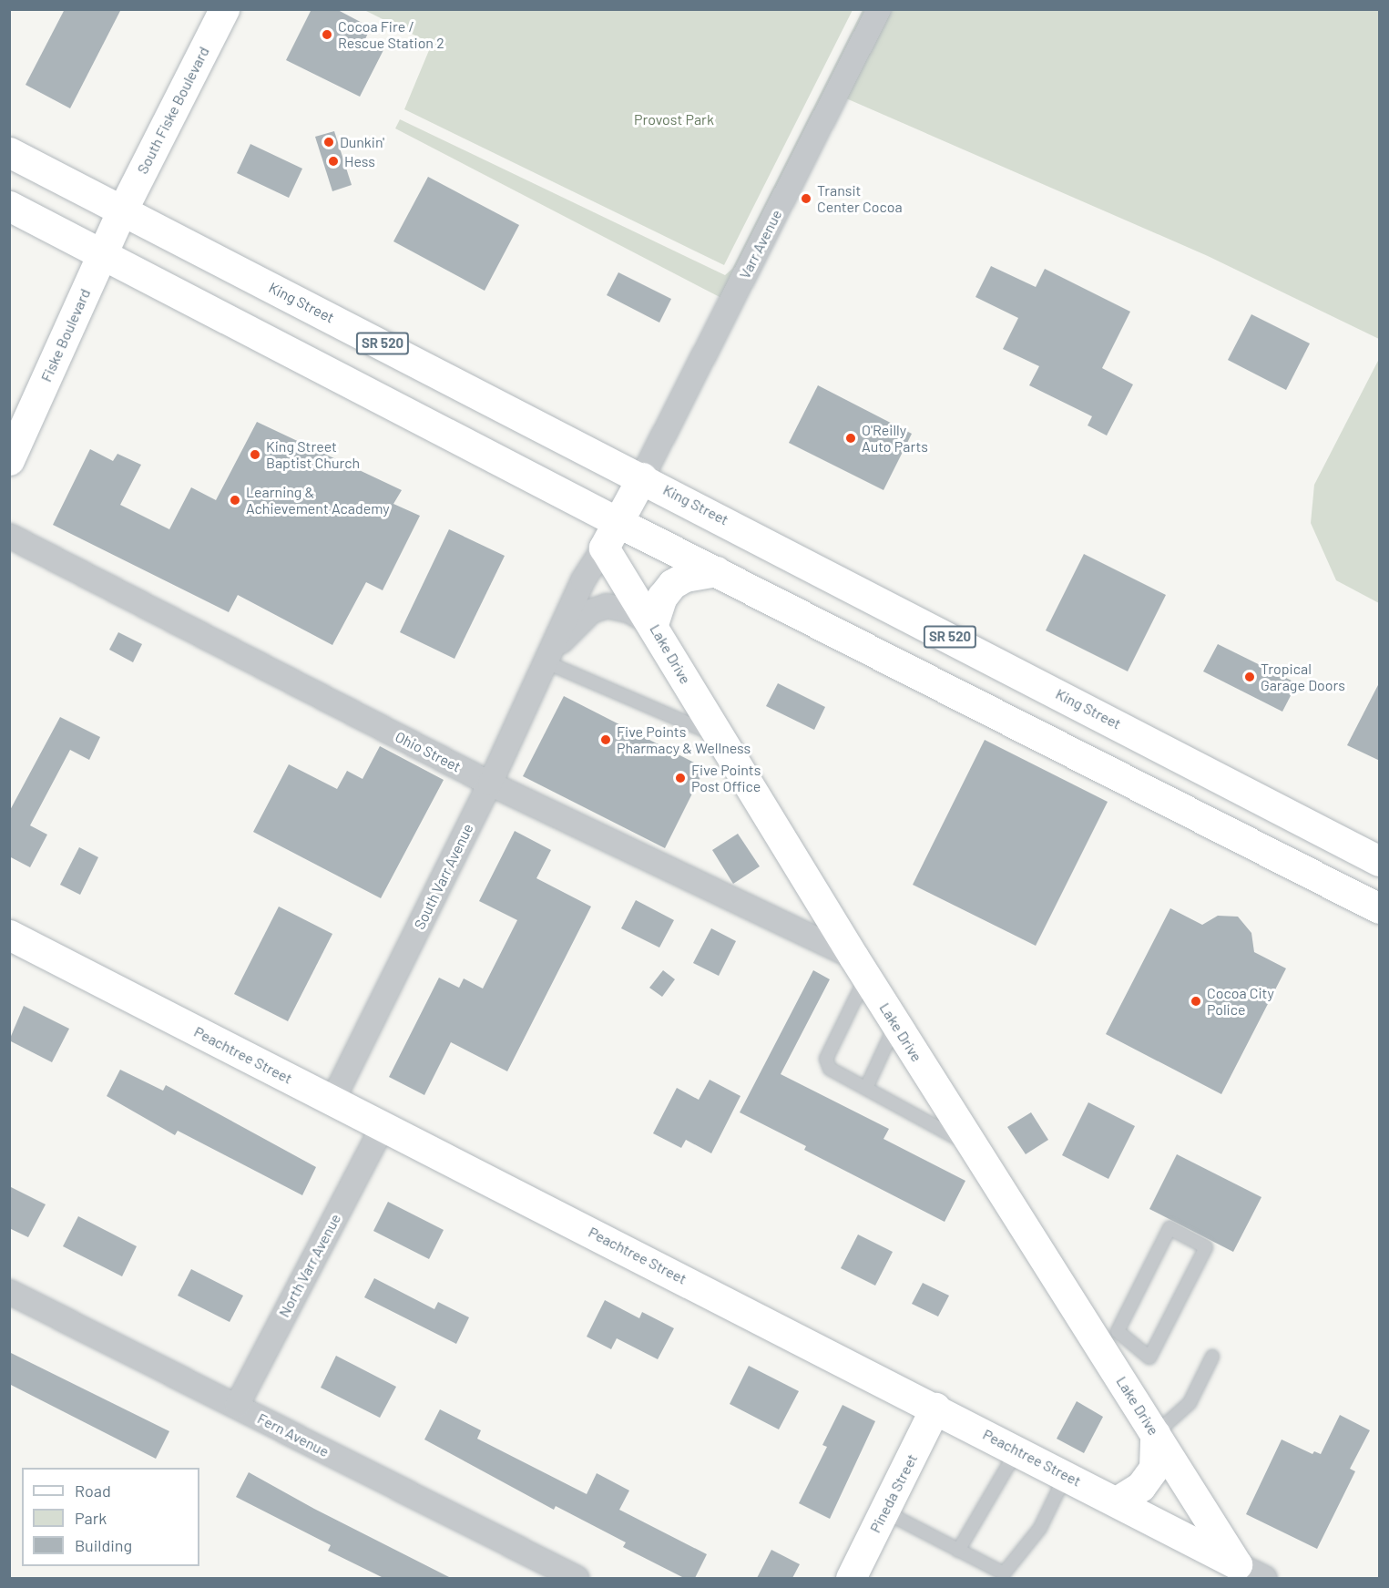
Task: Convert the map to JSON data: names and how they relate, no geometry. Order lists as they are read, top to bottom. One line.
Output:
{"streets":{"main road":["South Fiske Boulevard","King Street","Fiske Boulevard","SR 520","Lake Drive","Peachtree Street","Pineda Street"],"street":["Varr Avenue","Ohio Street","South Varr Avenue","North Varr Avenue","Fern Avenue"]},"crossings":[["South Fiske Boulevard","King Street"],["South Fiske Boulevard","Fiske Boulevard"],["Varr Avenue","King Street"],["King Street","Fiske Boulevard"],["Lake Drive","Ohio Street"],["Lake Drive","Peachtree Street"],["Ohio Street","South Varr Avenue"],["South Varr Avenue","Peachtree Street"],["Peachtree Street","North Varr Avenue"],["Peachtree Street","Pineda Street"],["North Varr Avenue","Fern Avenue"]],"parks":["Provost Park"],"places":["Cocoa Fire / Rescue Station 2","Dunkin'","Hess","Transit Center Cocoa","O'Reilly Auto Parts","King Street Baptist Church","Learning & Achievement Academy","Tropical Garage Doors","Five Points Pharmacy & Wellness","Five Points Post Office","Cocoa City Police"],"legend":["Road","Park","Building"]}
